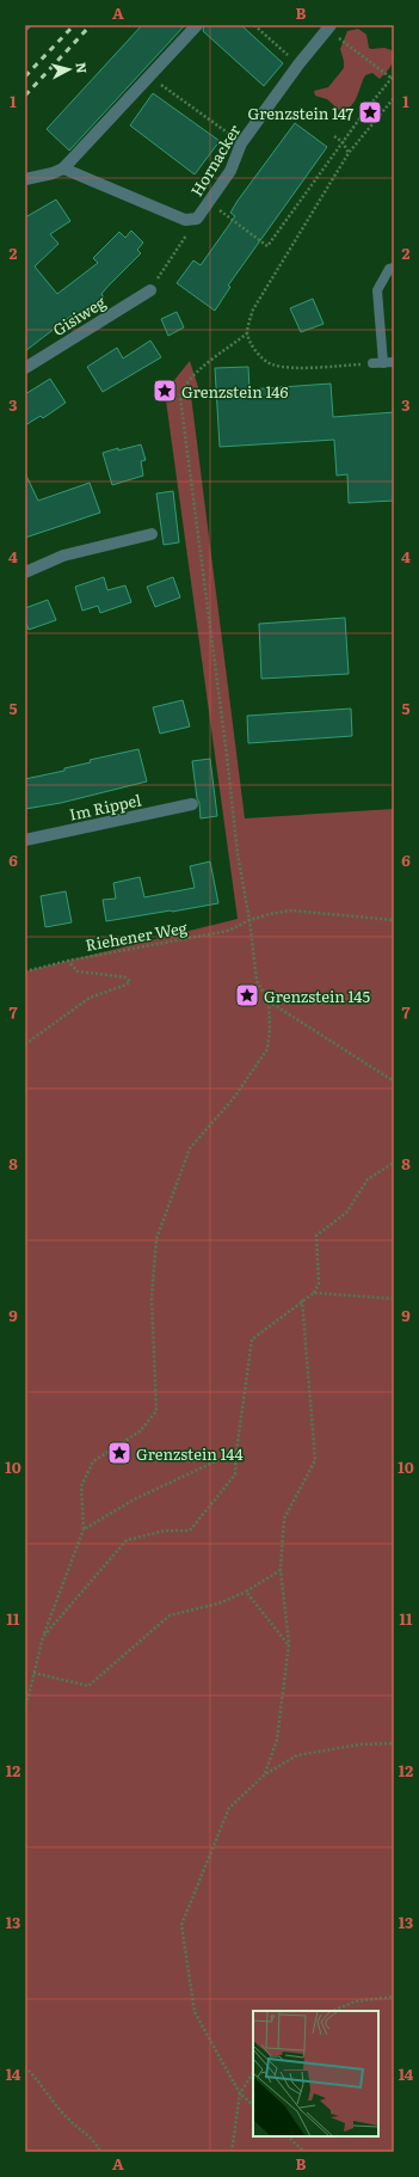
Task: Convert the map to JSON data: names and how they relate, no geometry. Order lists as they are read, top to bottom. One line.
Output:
{"streets":{"street":["Hornacker","Gisiweg","Im Rippel"],"path":["Riehener Weg"]},"places":{"place":["Grenzstein 147","Grenzstein 146","Grenzstein 145","Grenzstein 144"]},"north":"right","grid":{"columns":["A","B"],"rows":["1","2","3","4","5","6","7","8","9","10","11","12","13","14"]}}
